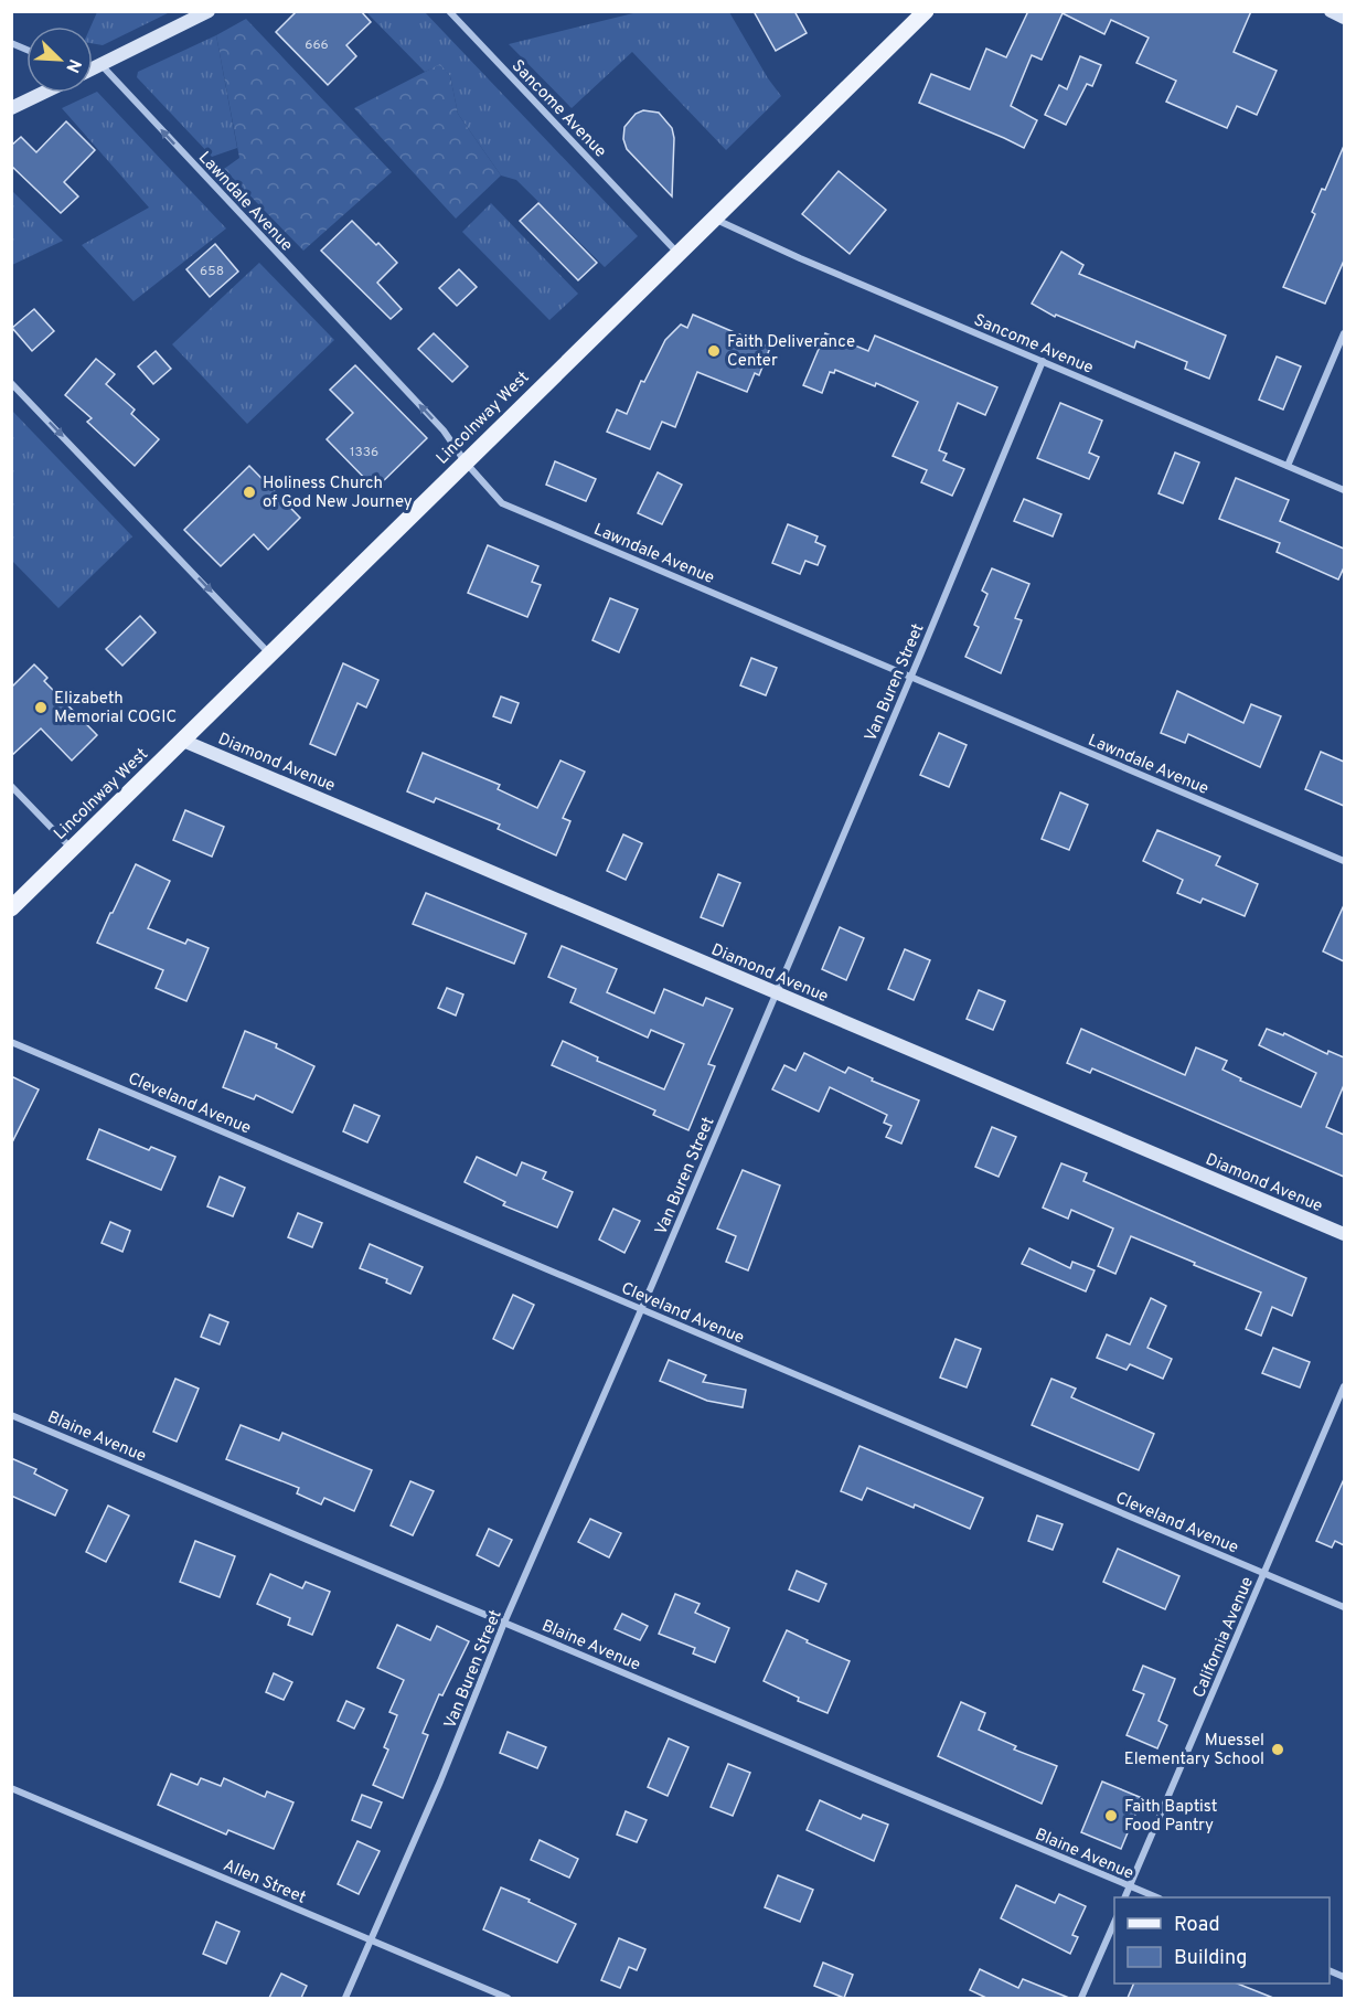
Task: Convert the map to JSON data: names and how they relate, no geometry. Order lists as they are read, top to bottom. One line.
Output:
{"streets":{"main road":["Lincolnway West"],"street":["Sancome Avenue","Lawndale Avenue","Van Buren Street","Diamond Avenue","Cleveland Avenue","Blaine Avenue","California Avenue","Allen Street"]},"crossings":[["Sancome Avenue","Lincolnway West"],["Sancome Avenue","Van Buren Street"],["Lawndale Avenue","Lincolnway West"],["Lawndale Avenue","Van Buren Street"],["Lincolnway West","Diamond Avenue"],["Van Buren Street","Diamond Avenue"],["Van Buren Street","Cleveland Avenue"],["Van Buren Street","Blaine Avenue"],["Van Buren Street","Allen Street"],["Cleveland Avenue","California Avenue"],["Blaine Avenue","California Avenue"]],"one_way":["Lawndale Avenue"],"places":["Faith Deliverance Center","Holiness Church of God New Journey","Elizabeth Memorial COGIC","Muessel Elementary School","Faith Baptist Food Pantry"],"house_numbers":["666","658","1336"],"legend":["Road","Building"],"north":"bottom right"}
